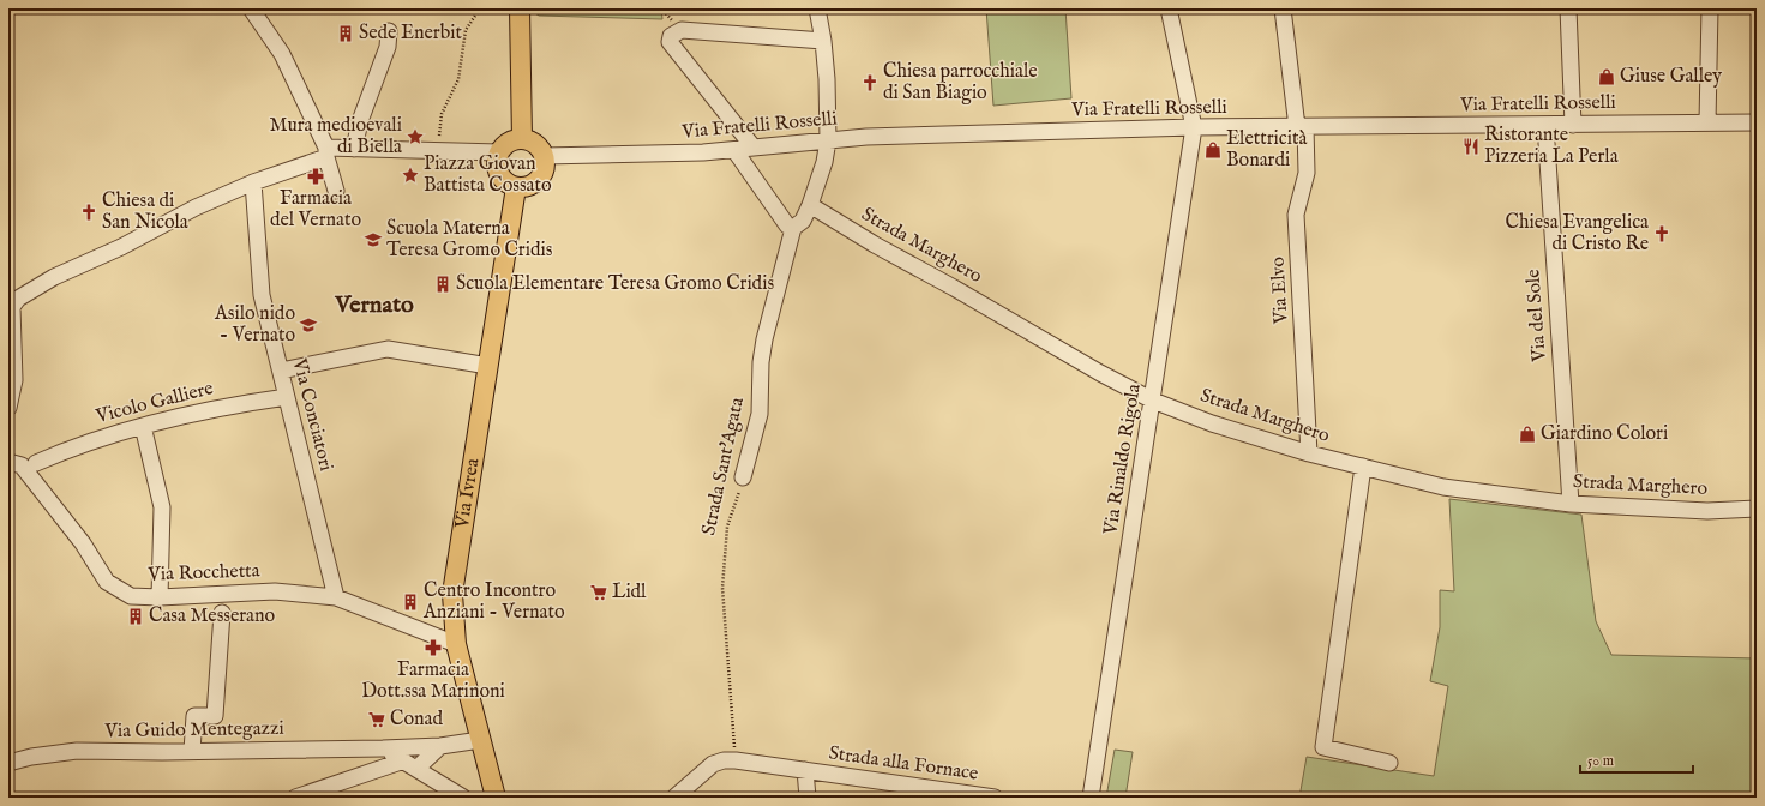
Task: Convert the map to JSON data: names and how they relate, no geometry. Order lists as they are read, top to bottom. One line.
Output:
{"streets":{"main road":["Via Ivrea"],"street":["Via Fratelli Rosselli","Strada Marghero","Via Elvo","Via del Sole","Vicolo Galliere","Via Conciatori","Via Rinaldo Rigola","Strada Sant'Agata","Via Rocchetta","Via Guido Mentegazzi","Strada alla Fornace"]},"crossings":[["Via Fratelli Rosselli","Via Elvo"],["Via Fratelli Rosselli","Via del Sole"],["Via Fratelli Rosselli","Via Rinaldo Rigola"],["Via Fratelli Rosselli","Via Ivrea"],["Strada Marghero","Via Elvo"],["Strada Marghero","Via del Sole"],["Strada Marghero","Via Rinaldo Rigola"],["Vicolo Galliere","Via Conciatori"],["Via Conciatori","Via Rocchetta"],["Strada Sant'Agata","Strada alla Fornace"],["Via Ivrea","Via Rocchetta"],["Via Ivrea","Via Guido Mentegazzi"]],"districts":["Vernato"],"places":{"building":["Sede Enerbit","Scuola Elementare Teresa Gromo Cridis","Centro Incontro Anziani - Vernato","Casa Messerano"],"shop":["Giuse Galley","Elettricità Bonardi","Giardino Colori"],"church":["Chiesa parrocchiale di San Biagio","Chiesa di San Nicola","Chiesa Evangelica di Cristo Re"],"place":["Mura medioevali di Biella","Piazza Giovan Battista Cossato"],"restaurant":["Ristorante Pizzeria La Perla"],"pharmacy":["Farmacia del Vernato","Farmacia Dott.ssa Marinoni"],"school or university":["Scuola Materna Teresa Gromo Cridis","Asilo nido - Vernato"],"supermarket":["Lidl","Conad"]},"scale_bar":"50 m"}
